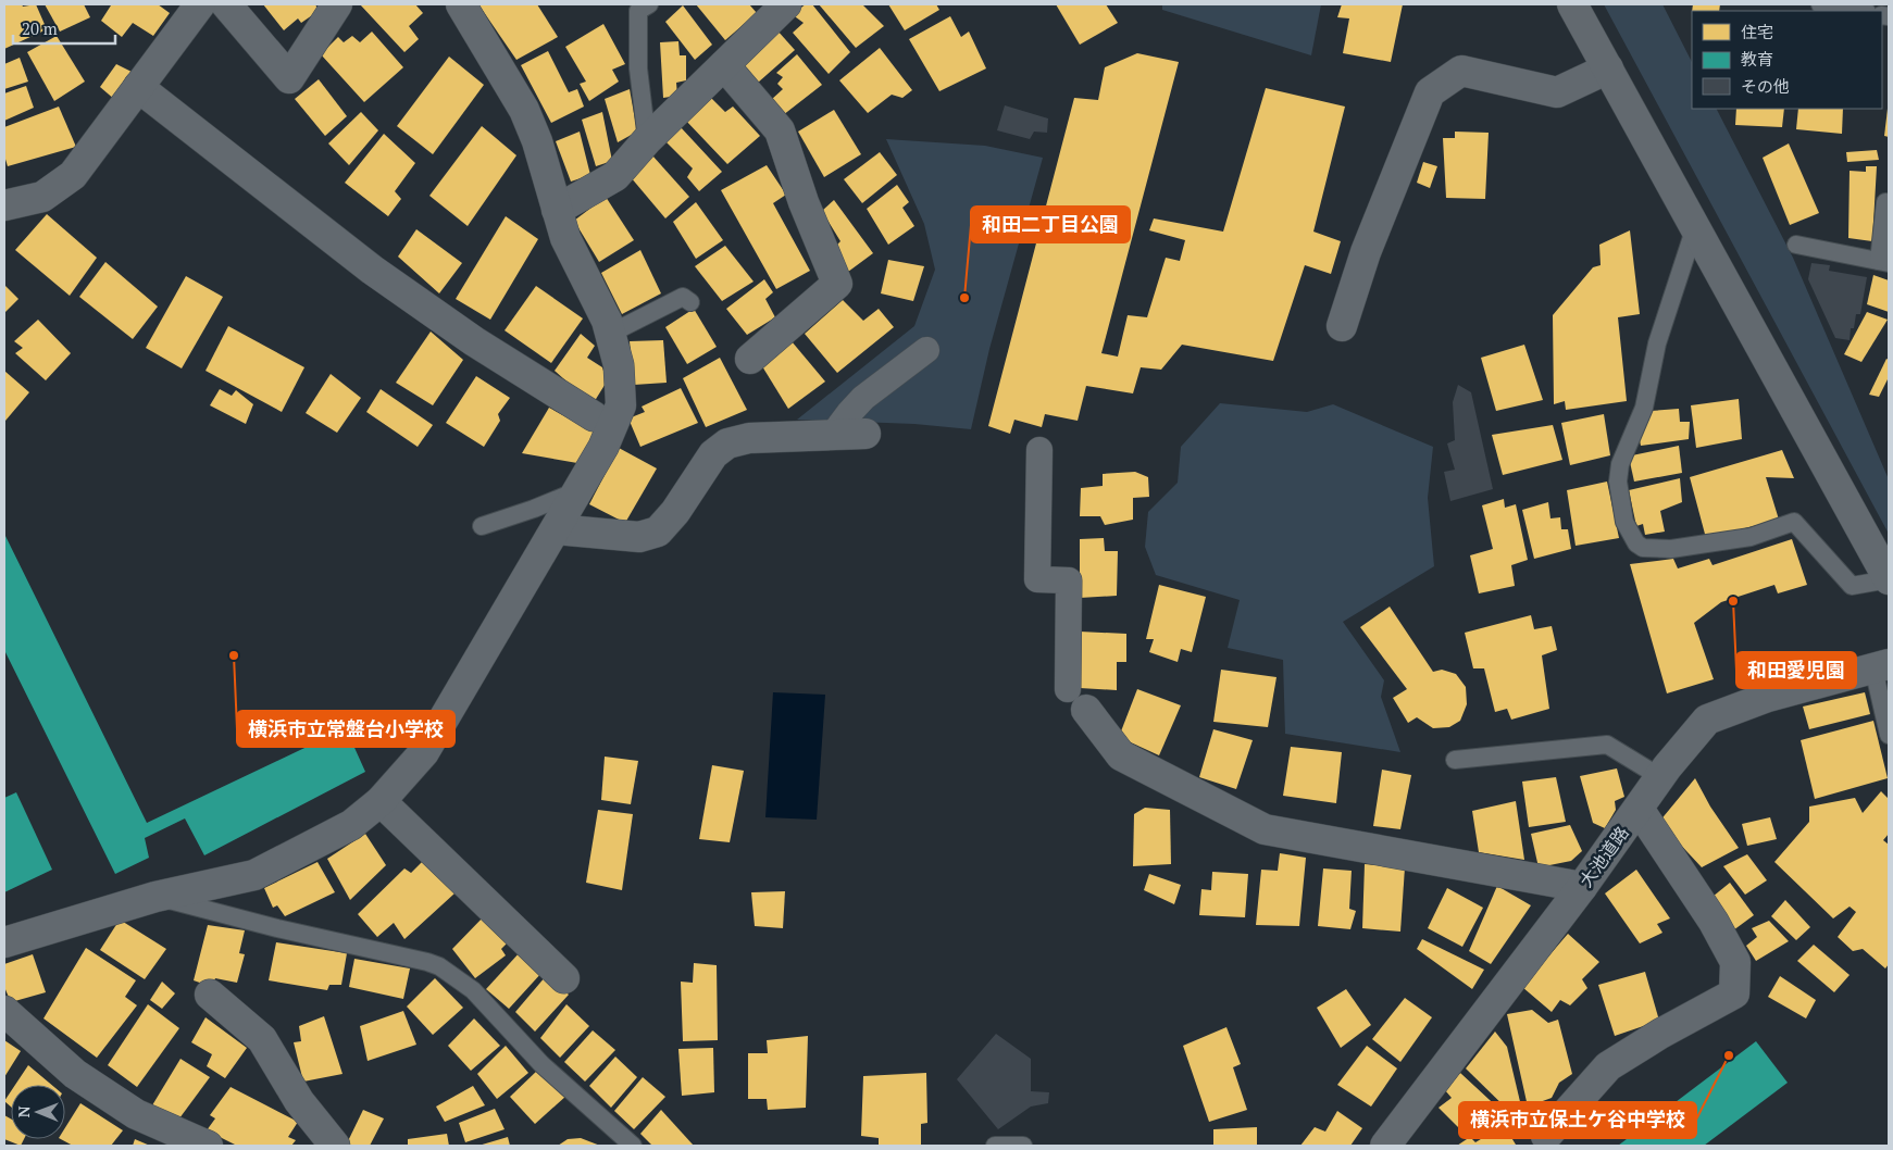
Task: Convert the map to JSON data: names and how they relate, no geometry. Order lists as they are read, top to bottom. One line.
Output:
{"streets":{"street":["大池道路"]},"places":["和田二丁目公園","和田愛児園","横浜市立常盤台小学校","横浜市立保土ケ谷中学校"],"legend":["住宅","教育","その他"],"scale_bar":"20 m","north":"left"}
